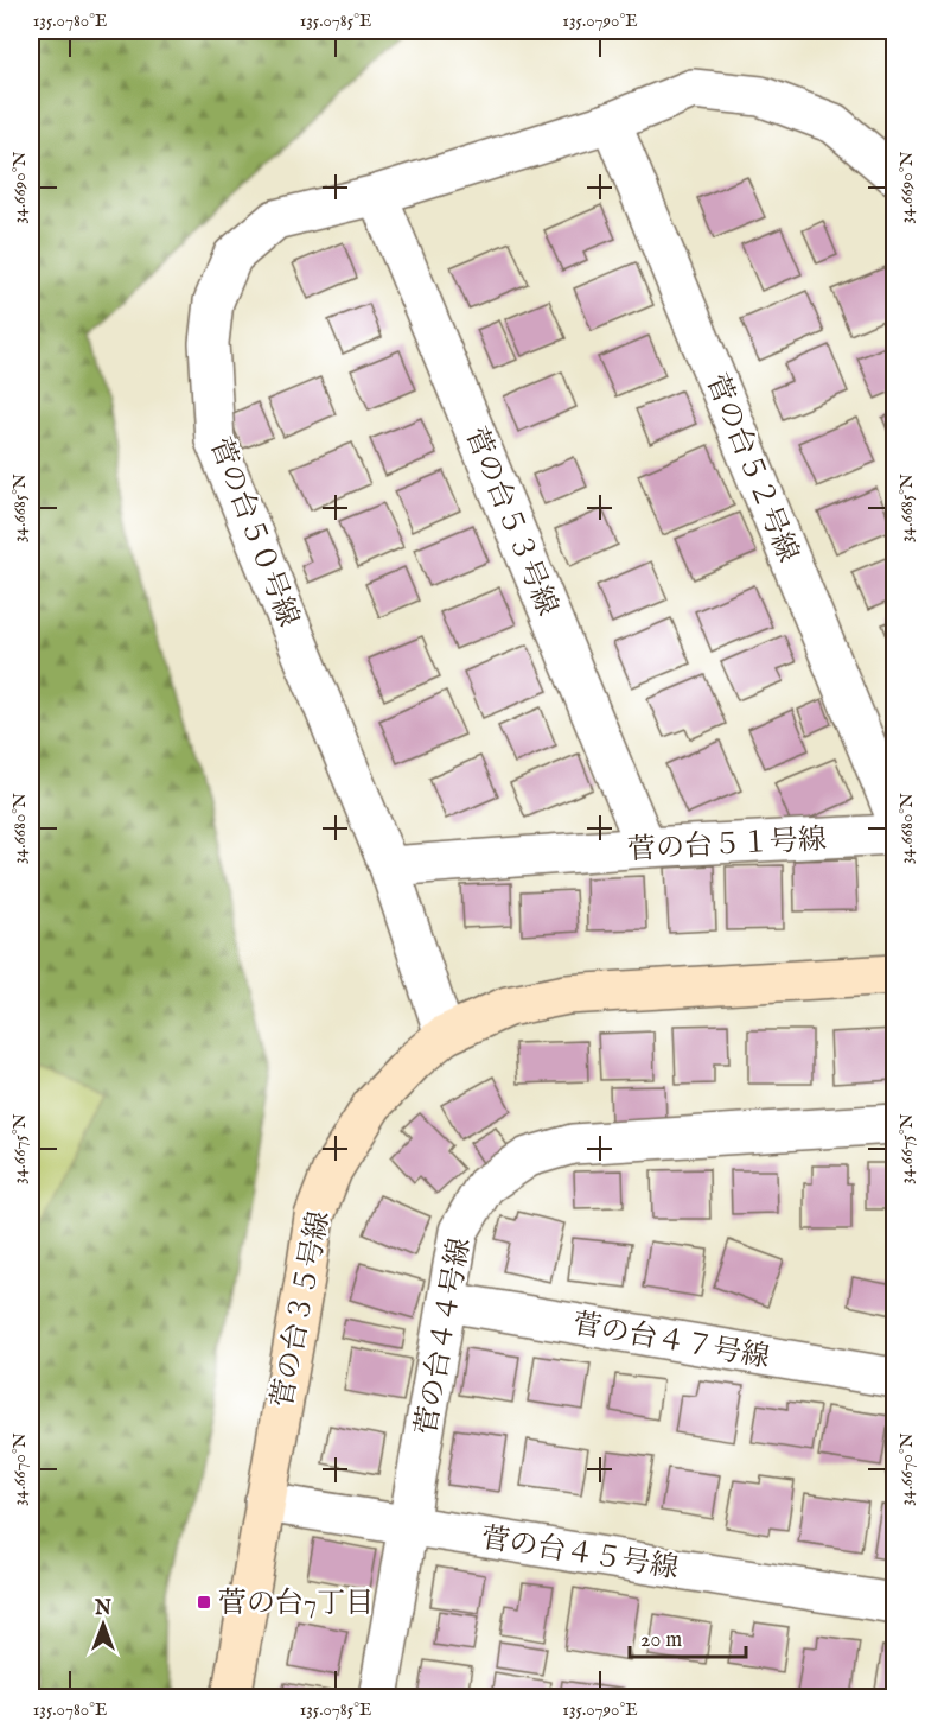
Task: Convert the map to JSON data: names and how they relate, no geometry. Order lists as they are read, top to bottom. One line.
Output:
{"streets":{"street":["菅の台５２号線","菅の台５３号線","菅の台５０号線","菅の台５１号線","菅の台３５号線","菅の台４４号線","菅の台４７号線","菅の台４５号線"]},"crossings":[["菅の台５２号線","菅の台５０号線"],["菅の台５３号線","菅の台５０号線"],["菅の台５３号線","菅の台５１号線"],["菅の台５０号線","菅の台５１号線"],["菅の台５０号線","菅の台３５号線"],["菅の台３５号線","菅の台４５号線"],["菅の台４４号線","菅の台４７号線"],["菅の台４４号線","菅の台４５号線"]],"places":{"transit":["菅の台7丁目"]},"scale_bar":"20 m","north":"top","coordinates":["135.0780°E","135.0785°E","135.0790°E","34.6690°N","34.6685°N","34.6680°N","34.6675°N","34.6670°N"]}
